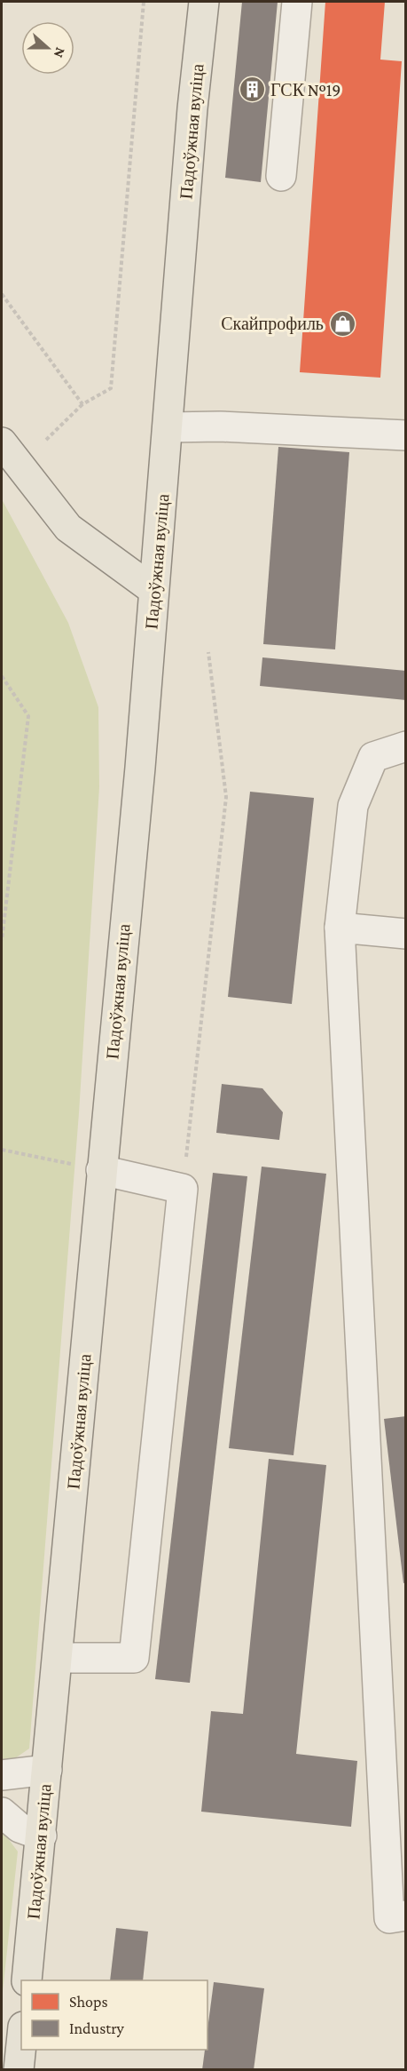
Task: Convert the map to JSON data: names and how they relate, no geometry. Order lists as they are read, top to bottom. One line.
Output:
{"streets":{"main road":["Падоўжная вуліца"]},"places":{"building":["ГСК №19"],"shop":["Скайпрофиль"]},"legend":["Shops","Industry"],"north":"right"}
